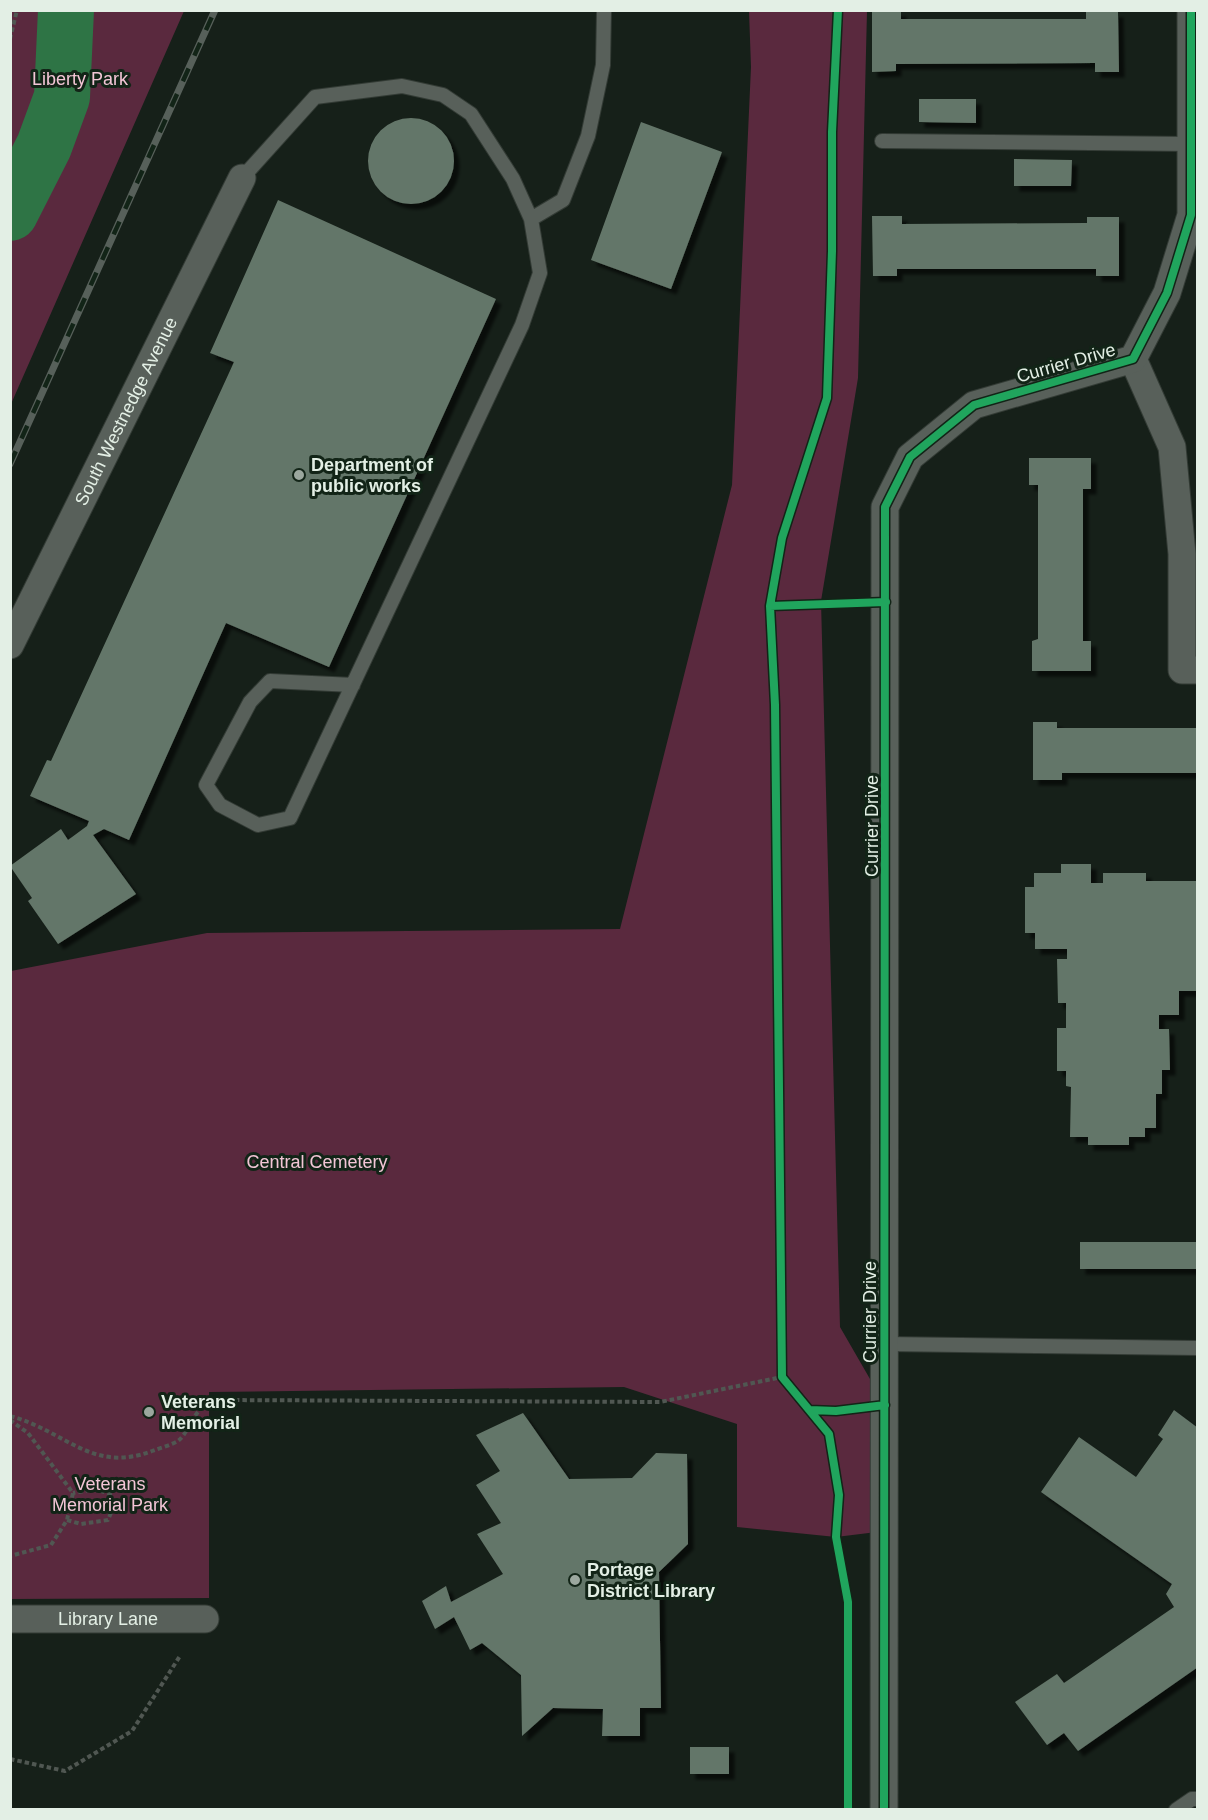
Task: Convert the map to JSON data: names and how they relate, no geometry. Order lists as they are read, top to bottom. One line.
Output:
{"streets":{"street":["Currier Drive","South Westnedge Avenue","Library Lane"]},"parks":["Liberty Park","Central Cemetery","Veterans Memorial Park"],"places":["Department of public works","Veterans Memorial","Portage District Library"]}
